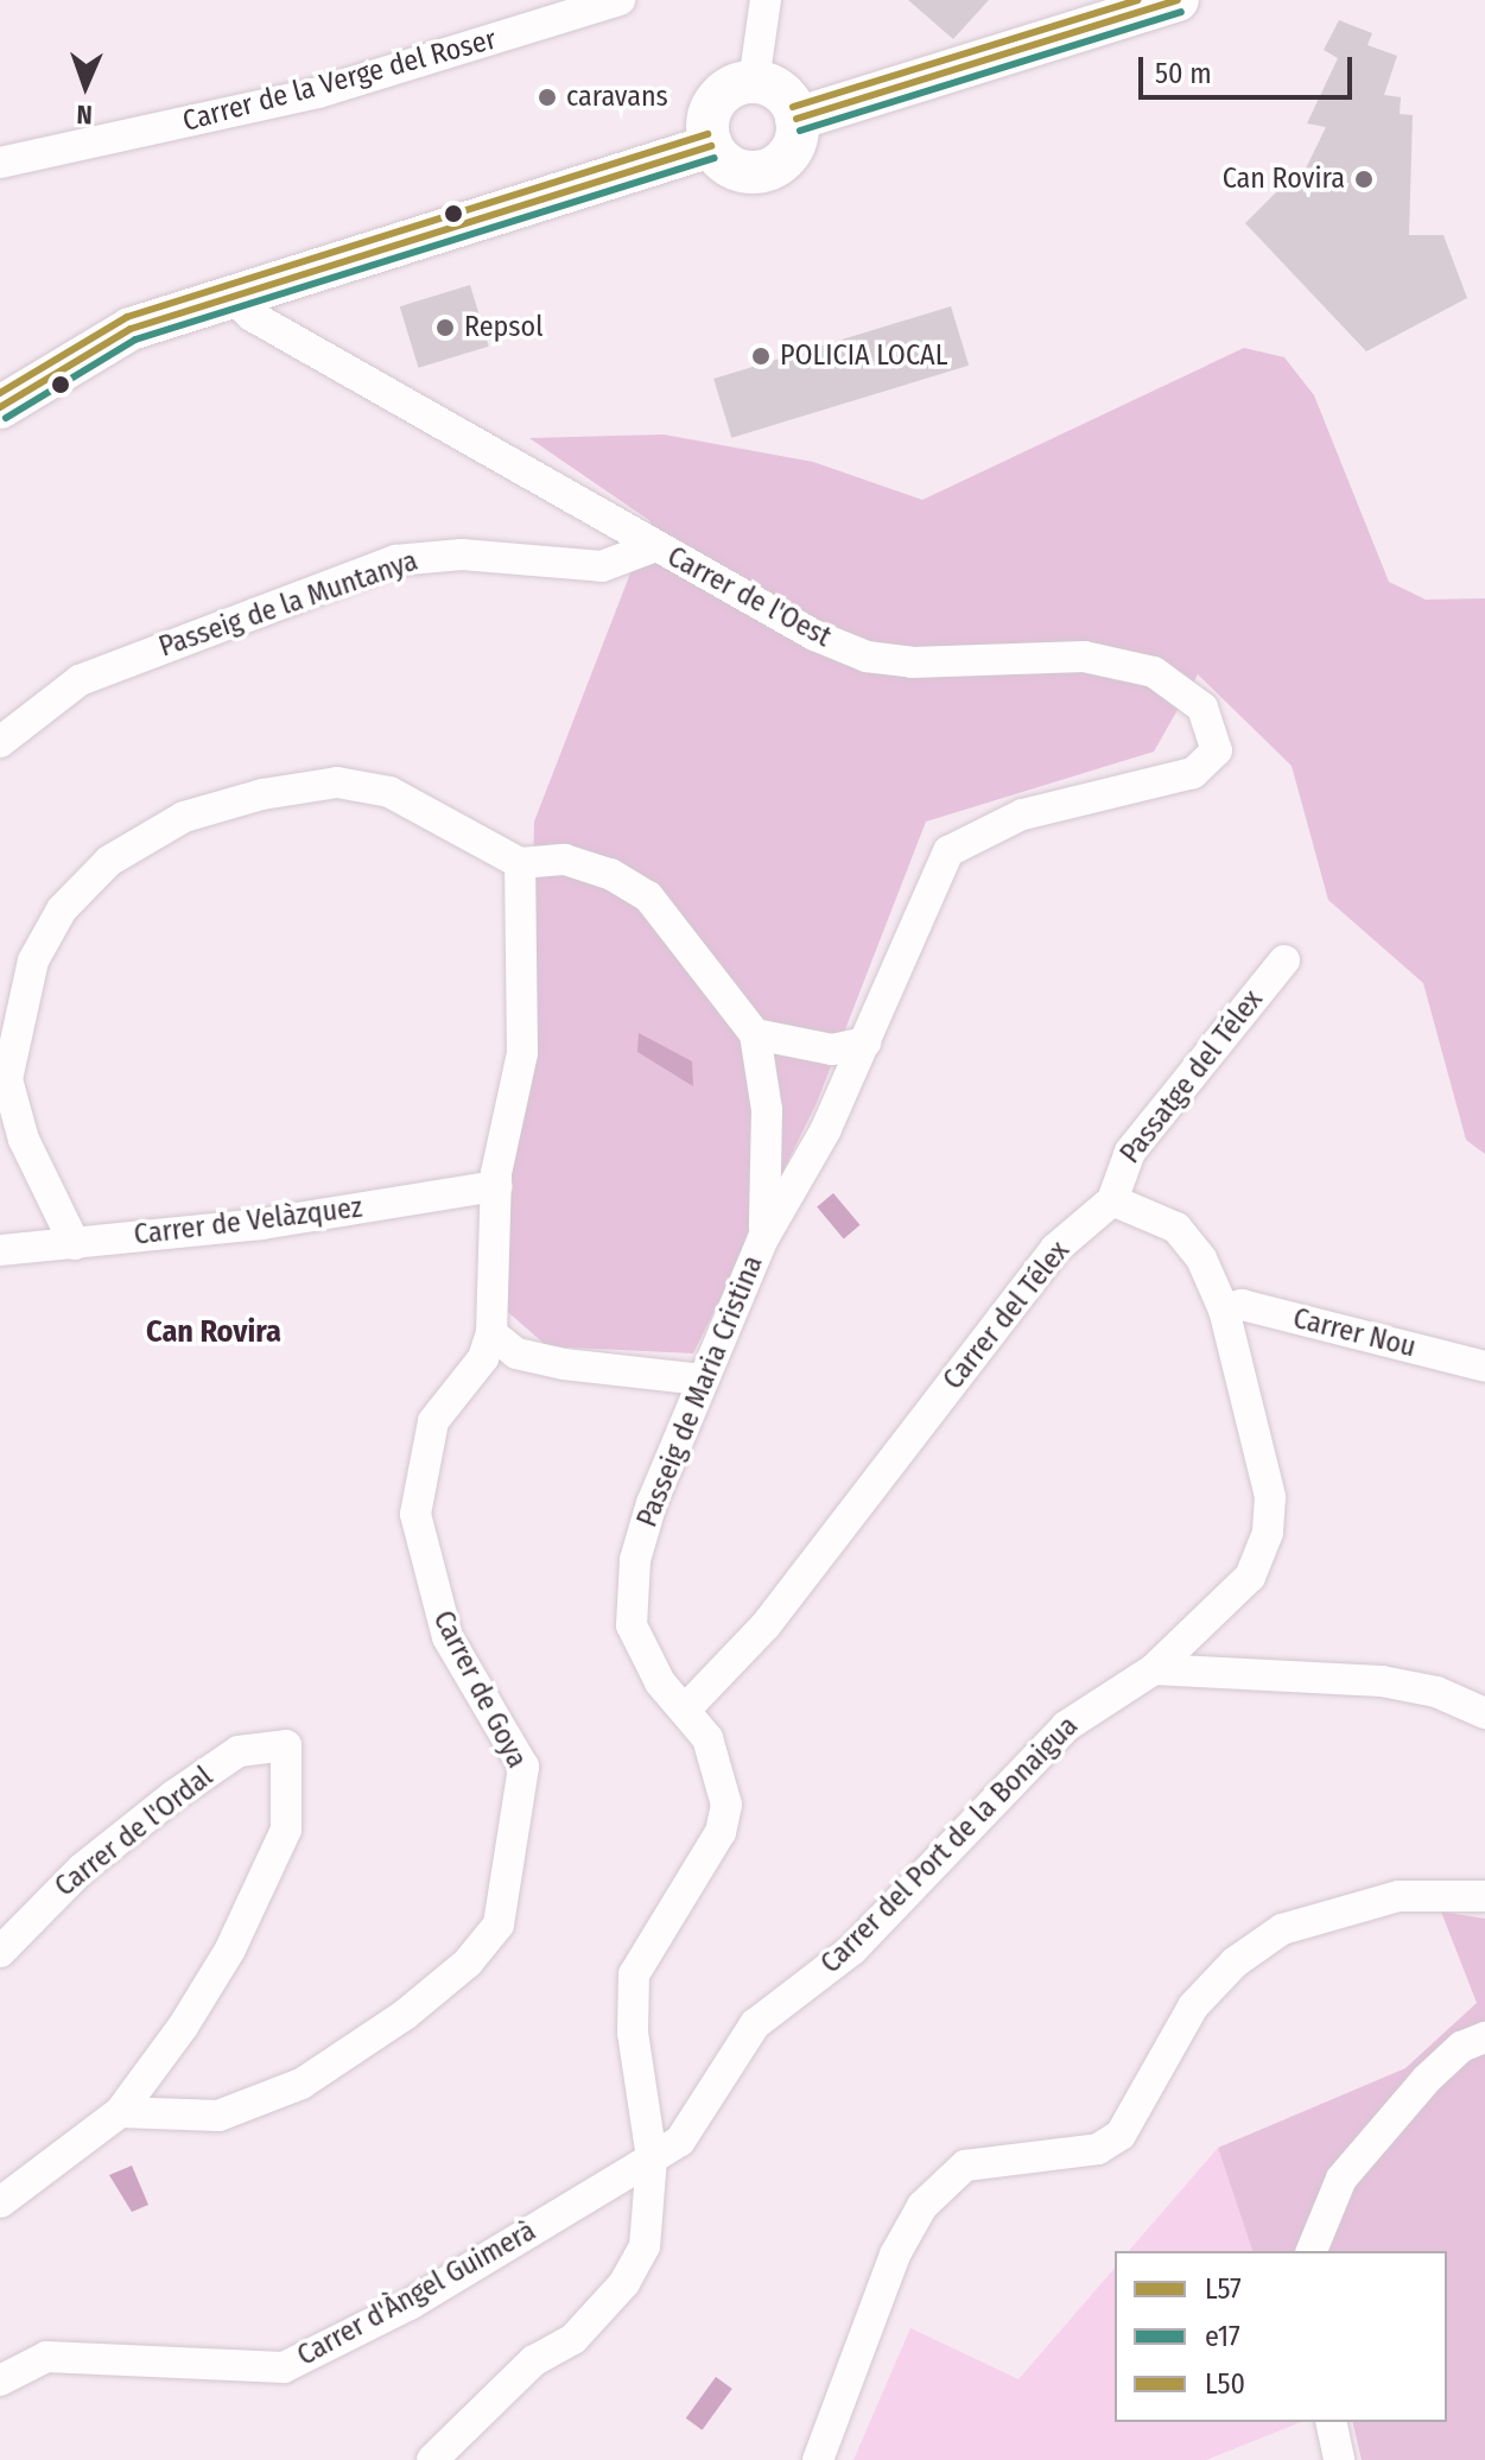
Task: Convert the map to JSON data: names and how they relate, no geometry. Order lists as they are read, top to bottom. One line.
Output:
{"streets":{"street":["Carrer de la Verge del Roser","Carrer de l'Oest","Passeig de la Muntanya","Passatge del Télex","Carrer de Velàzquez","Carrer del Télex","Carrer Nou","Passeig de Maria Cristina","Carrer de Goya","Carrer de l'Ordal","Carrer del Port de la Bonaigua","Carrer d'Àngel Guimerà"]},"crossings":[["Carrer de l'Oest","Passeig de la Muntanya"],["Carrer de l'Oest","Passeig de Maria Cristina"],["Passatge del Télex","Carrer del Télex"],["Carrer de Velàzquez","Carrer de Goya"],["Carrer del Télex","Passeig de Maria Cristina"],["Passeig de Maria Cristina","Carrer del Port de la Bonaigua"],["Passeig de Maria Cristina","Carrer d'Àngel Guimerà"],["Carrer de Goya","Carrer de l'Ordal"],["Carrer del Port de la Bonaigua","Carrer d'Àngel Guimerà"]],"districts":["Can Rovira"],"places":["caravans","Can Rovira","Repsol","POLICIA LOCAL"],"lines":["transit line L57","transit line L50","transit line e17"],"legend":["L57","e17","L50"],"scale_bar":"50 m","north":"bottom"}
